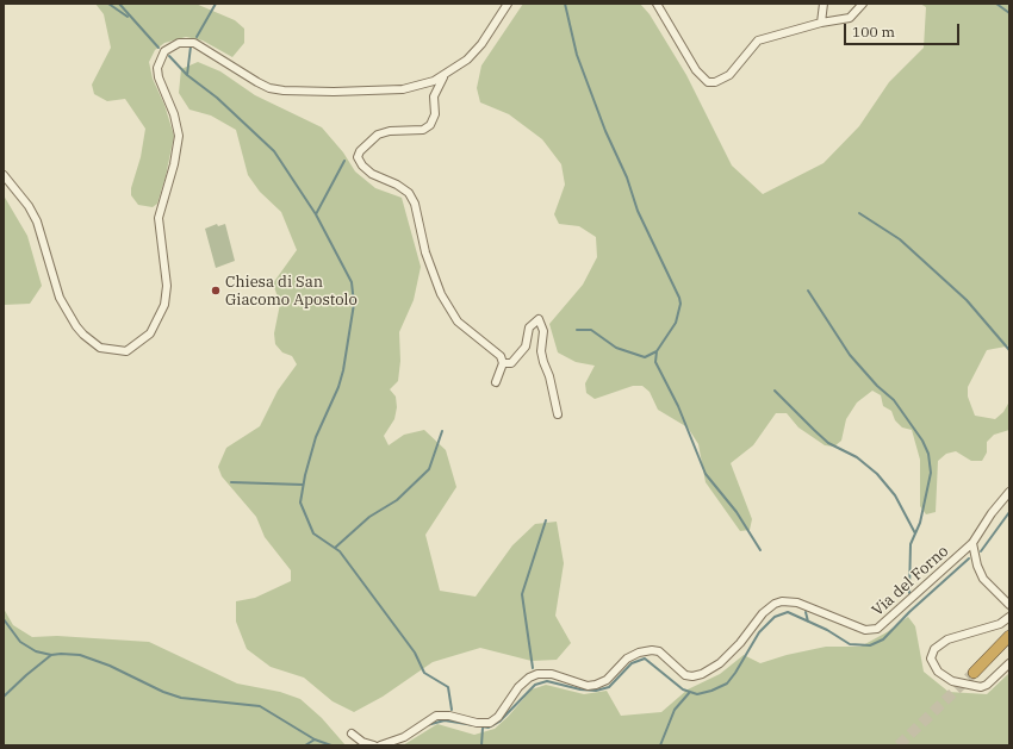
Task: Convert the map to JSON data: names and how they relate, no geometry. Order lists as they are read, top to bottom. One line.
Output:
{"streets":{"street":["Via del Forno"]},"places":["Chiesa di San Giacomo Apostolo"],"scale_bar":"100 m"}
